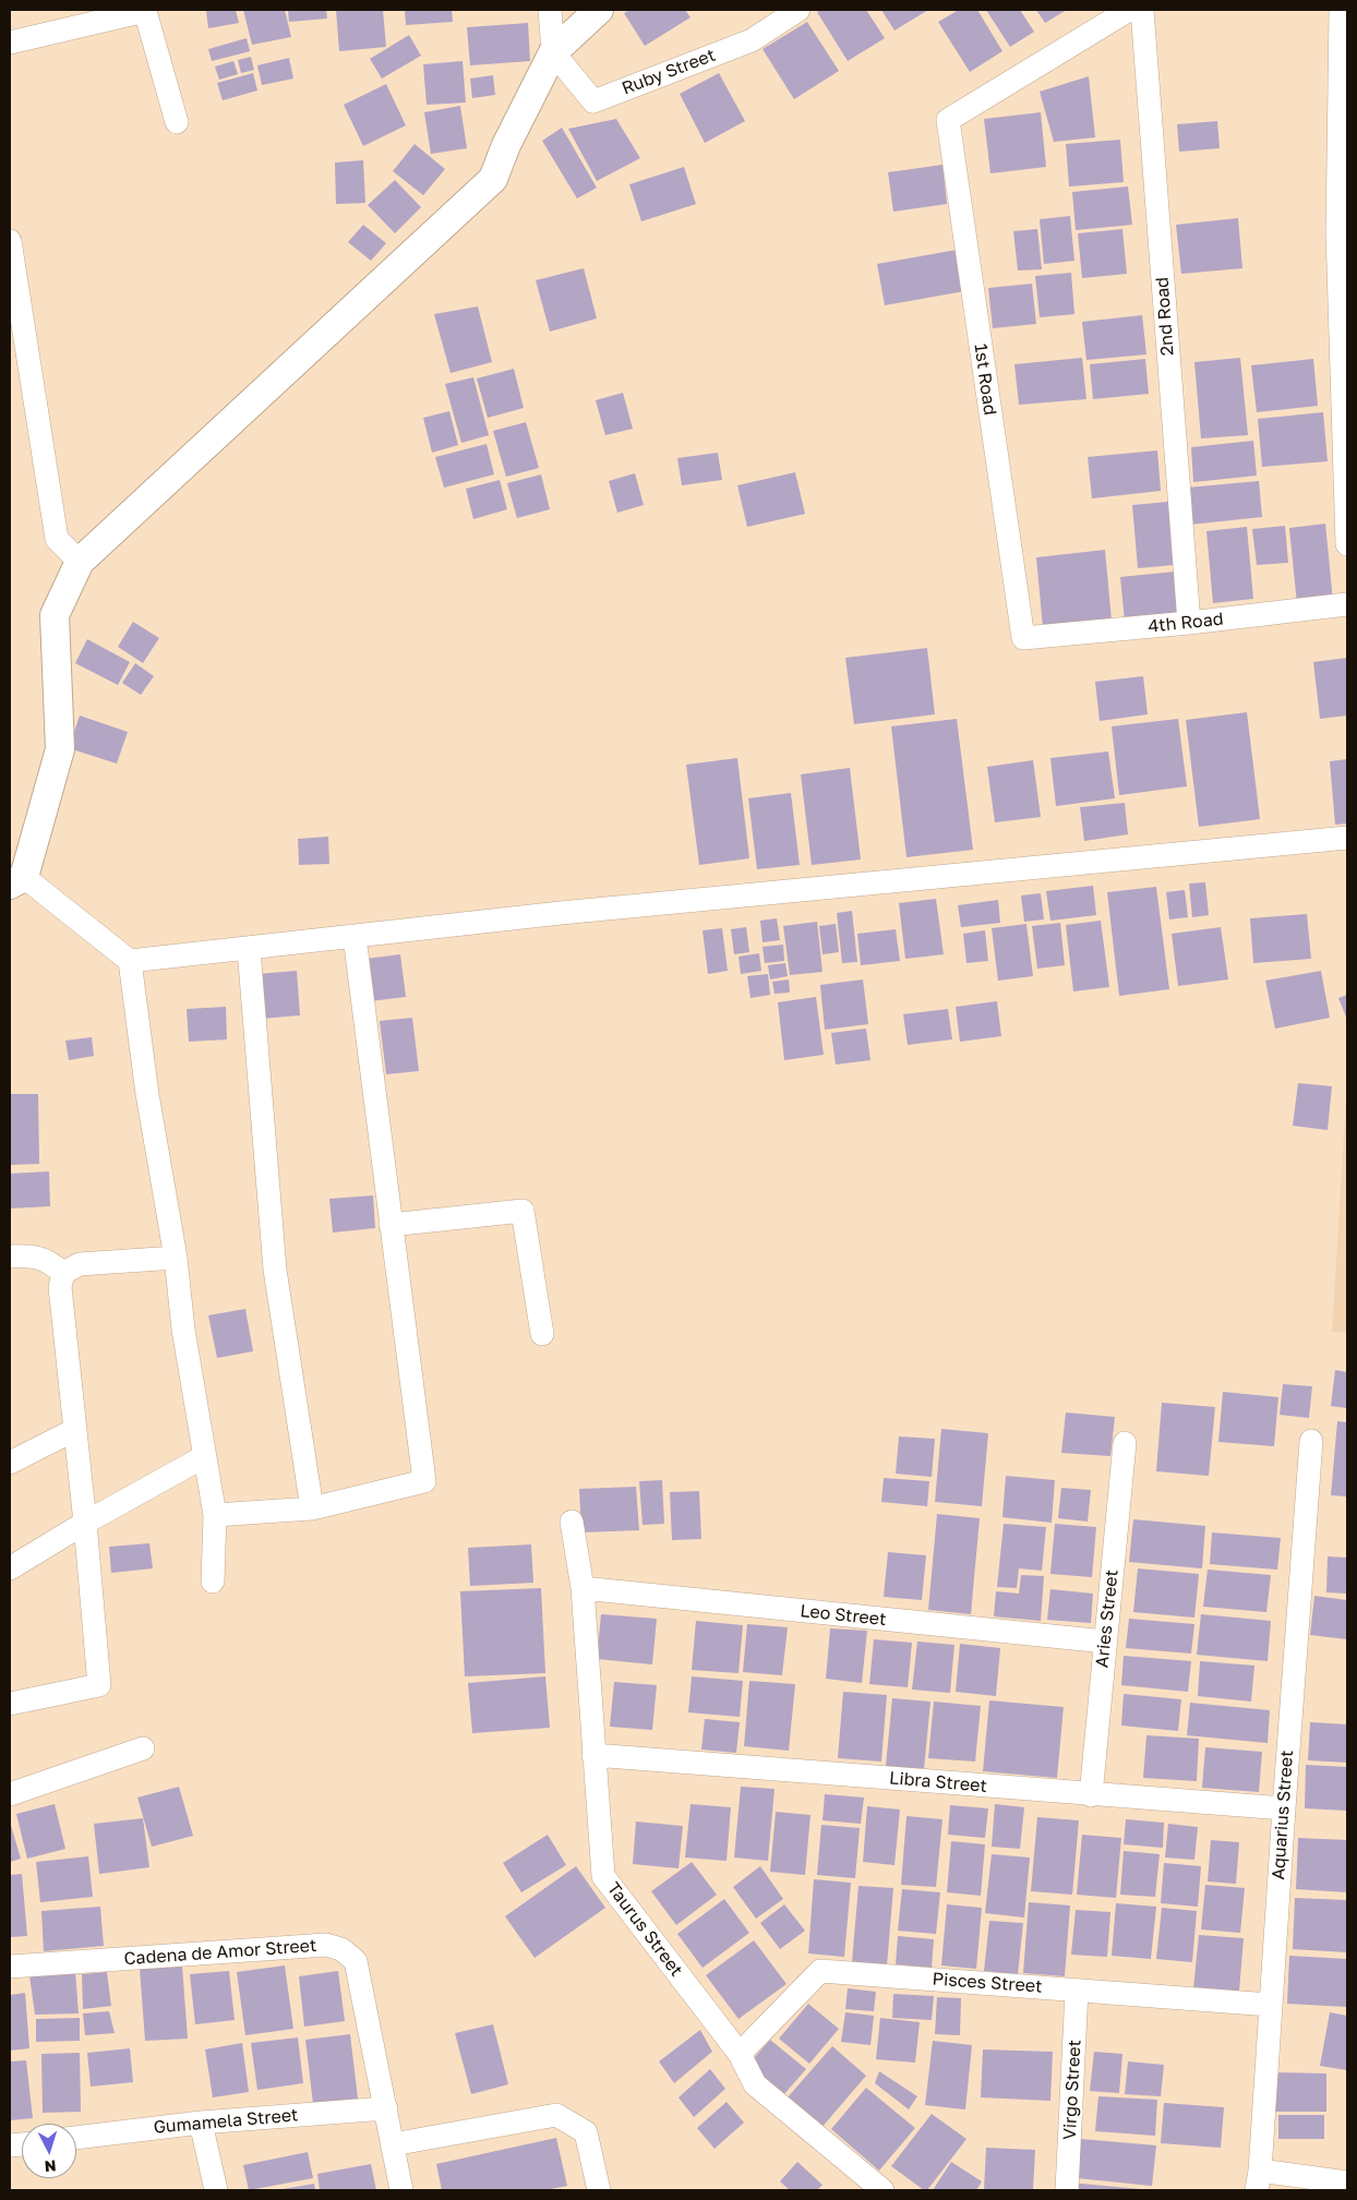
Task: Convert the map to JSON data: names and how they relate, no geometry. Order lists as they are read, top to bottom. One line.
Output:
{"streets":{"street":["Ruby Street","2nd Road","1st Road","4th Road","Leo Street","Aries Street","Libra Street","Aquarius Street","Taurus Street","Cadena de Amor Street","Pisces Street","Virgo Street","Gumamela Street"]},"crossings":[["2nd Road","4th Road"],["1st Road","4th Road"],["Leo Street","Aries Street"],["Leo Street","Taurus Street"],["Aries Street","Libra Street"],["Libra Street","Aquarius Street"],["Libra Street","Taurus Street"],["Aquarius Street","Pisces Street"],["Taurus Street","Pisces Street"],["Cadena de Amor Street","Gumamela Street"],["Pisces Street","Virgo Street"]],"north":"bottom"}
